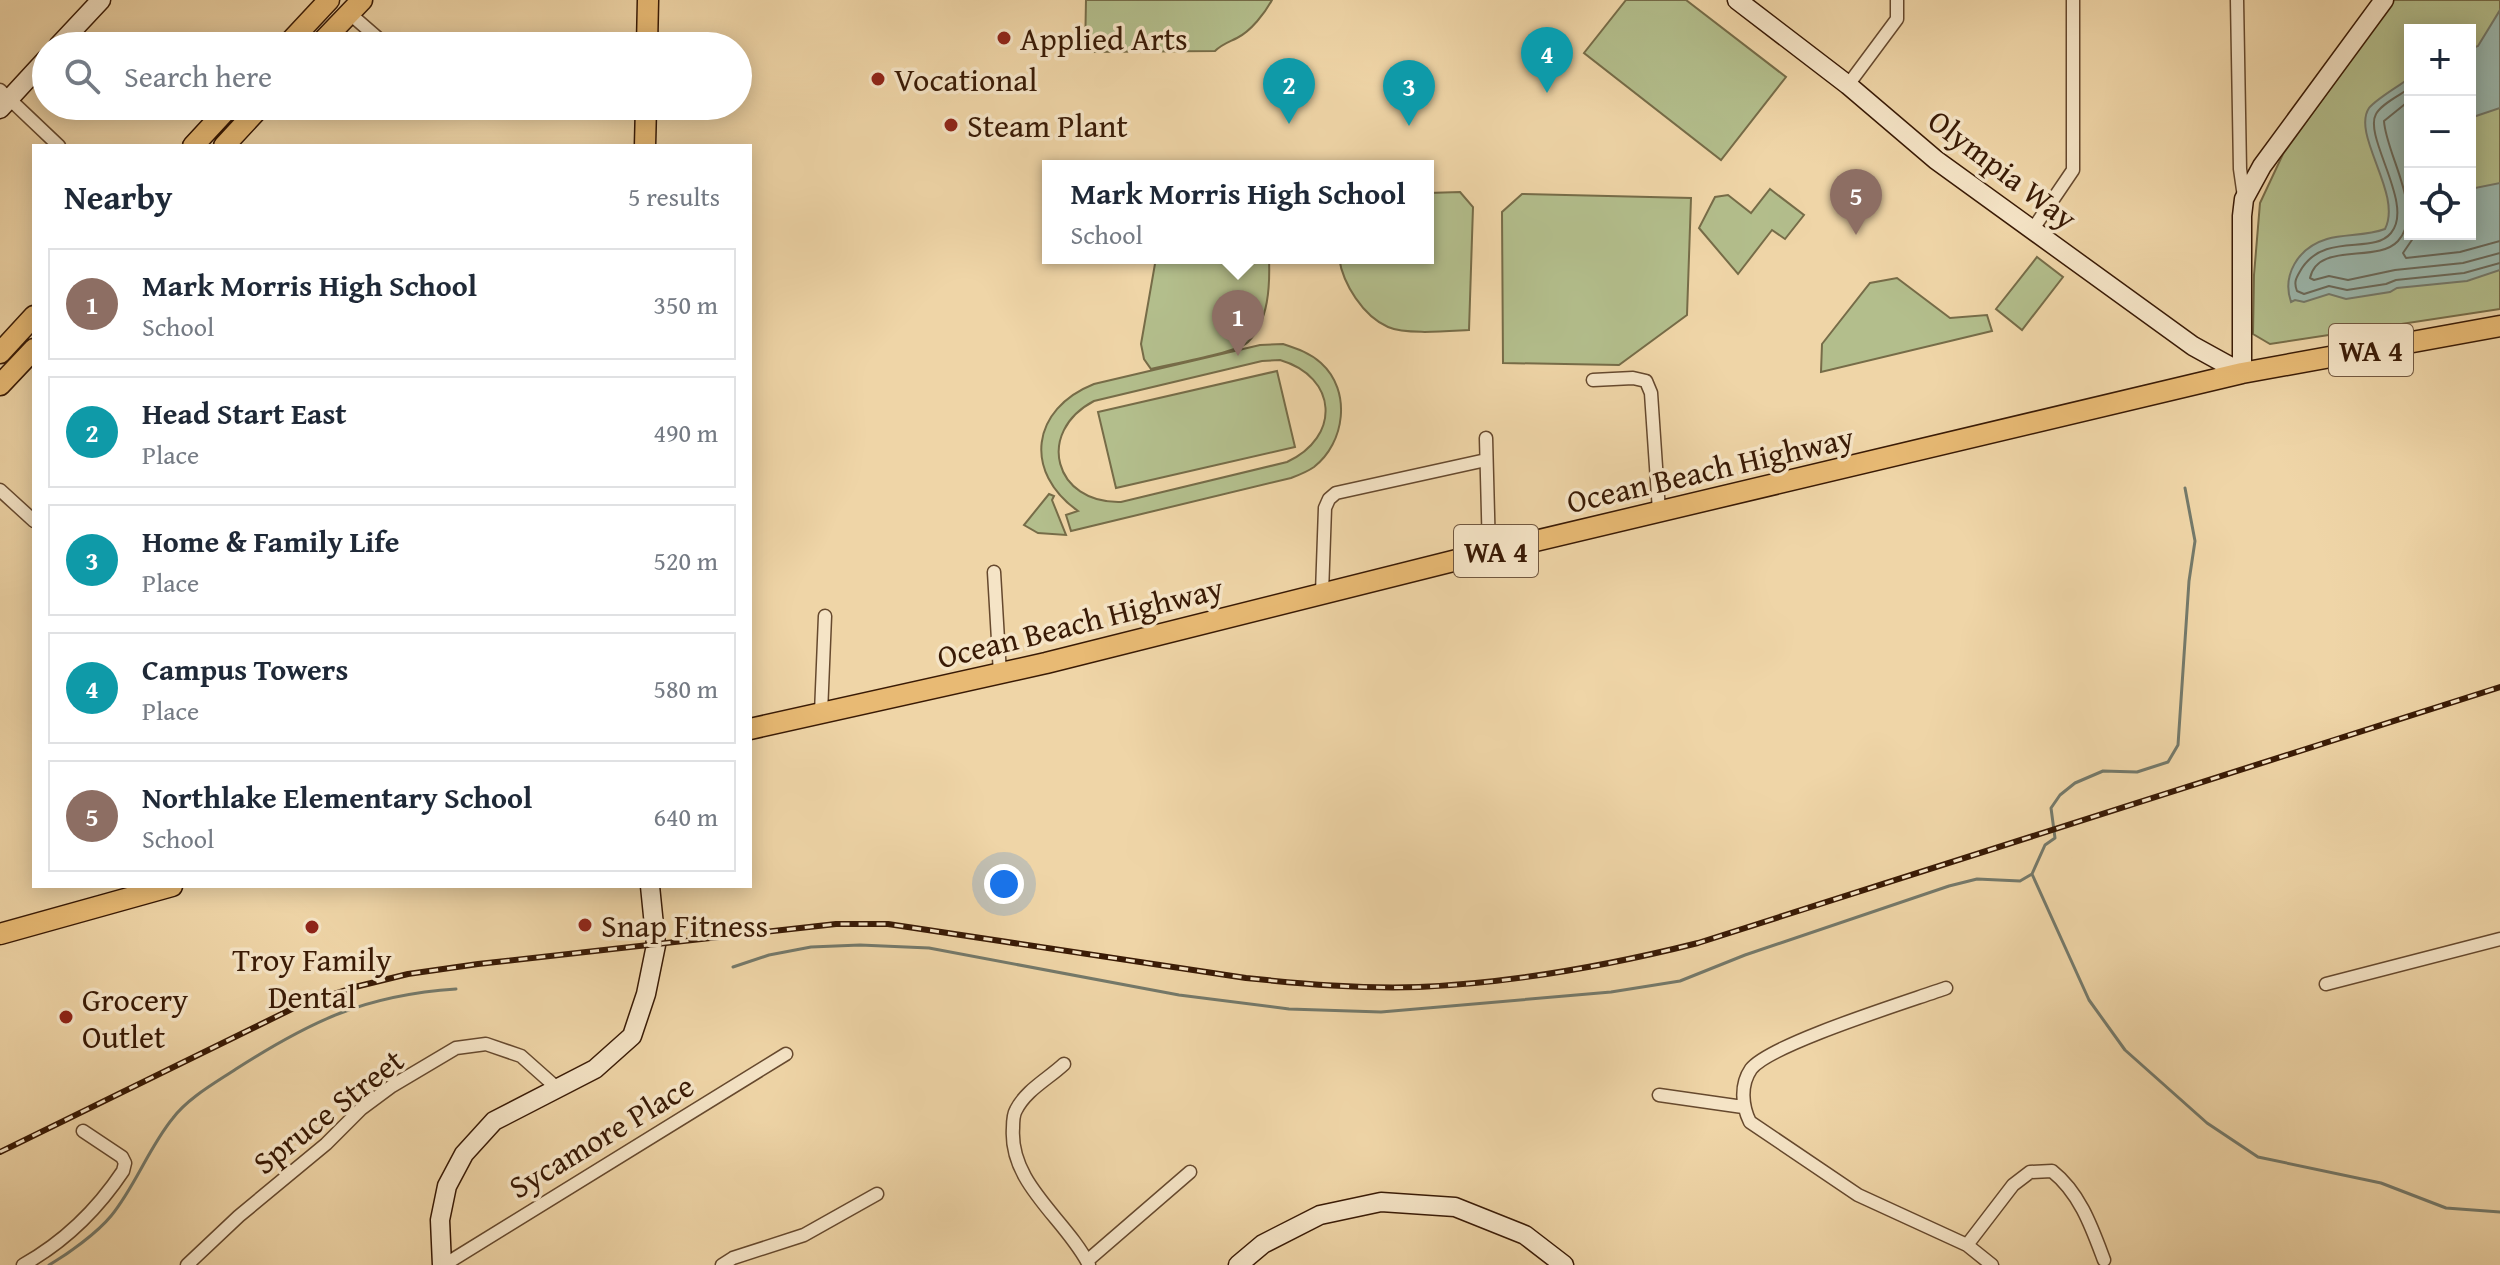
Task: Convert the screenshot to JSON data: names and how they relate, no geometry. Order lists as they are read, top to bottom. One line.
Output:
{"streets":{"main road":["WA 4","Ocean Beach Highway"],"street":["Olympia Way","Spruce Street","Sycamore Place"]},"crossings":[["Olympia Way","Ocean Beach Highway"]],"places":["Applied Arts","Vocational","Steam Plant","Snap Fitness","Troy Family Dental","Grocery Outlet"],"page":{"map_buttons":["+","−"],"pins":["4","2","3","5","1"],"search":"Search here","heading":["Nearby","5 results"],"popup":["Mark Morris High School","School"],"list":[{"mark":"1","name":"Mark Morris High School","note":"School","value":"350 m"},{"mark":"2","name":"Head Start East","note":"Place","value":"490 m"},{"mark":"3","name":"Home & Family Life","note":"Place","value":"520 m"},{"mark":"4","name":"Campus Towers","note":"Place","value":"580 m"},{"mark":"5","name":"Northlake Elementary School","note":"School","value":"640 m"}]}}
